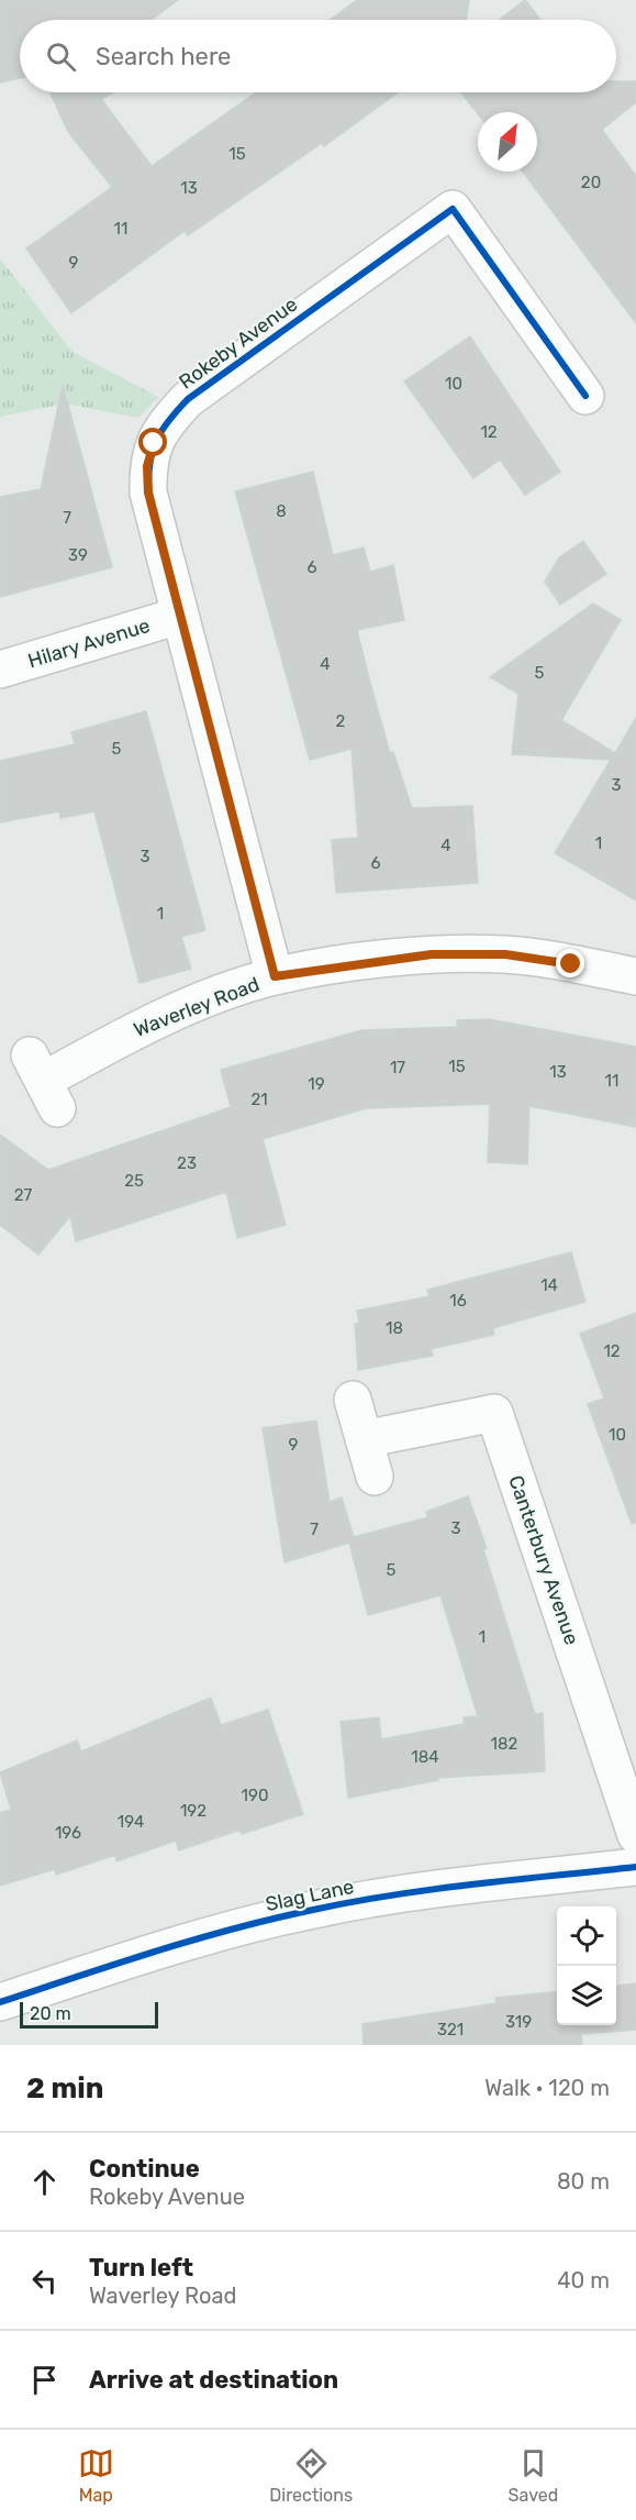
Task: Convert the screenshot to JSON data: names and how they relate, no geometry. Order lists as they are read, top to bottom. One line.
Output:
{"streets":{"street":["Rokeby Avenue","Hilary Avenue","Waverley Road","Canterbury Avenue","Slag Lane"]},"crossings":[["Rokeby Avenue","Hilary Avenue"],["Rokeby Avenue","Waverley Road"]],"house_numbers":["15","20","13","11","9","10","12","8","7","39","6","4","5","2","5","3","1","4","3","6","1","15","17","13","11","19","21","23","25","27","14","16","18","12","10","9","3","7","5","1","182","184","190","192","194","196","319","321"],"scale_bar":"20 m","north":"top right","page":{"search":"Search here","scale":"20 m","heading":["2 min","Walk · 120 m"],"list":[["Continue","Rokeby Avenue","80 m"],["Turn left","Waverley Road","40 m"],"Arrive at destination"],"nav":["Map","Directions","Saved"]}}
